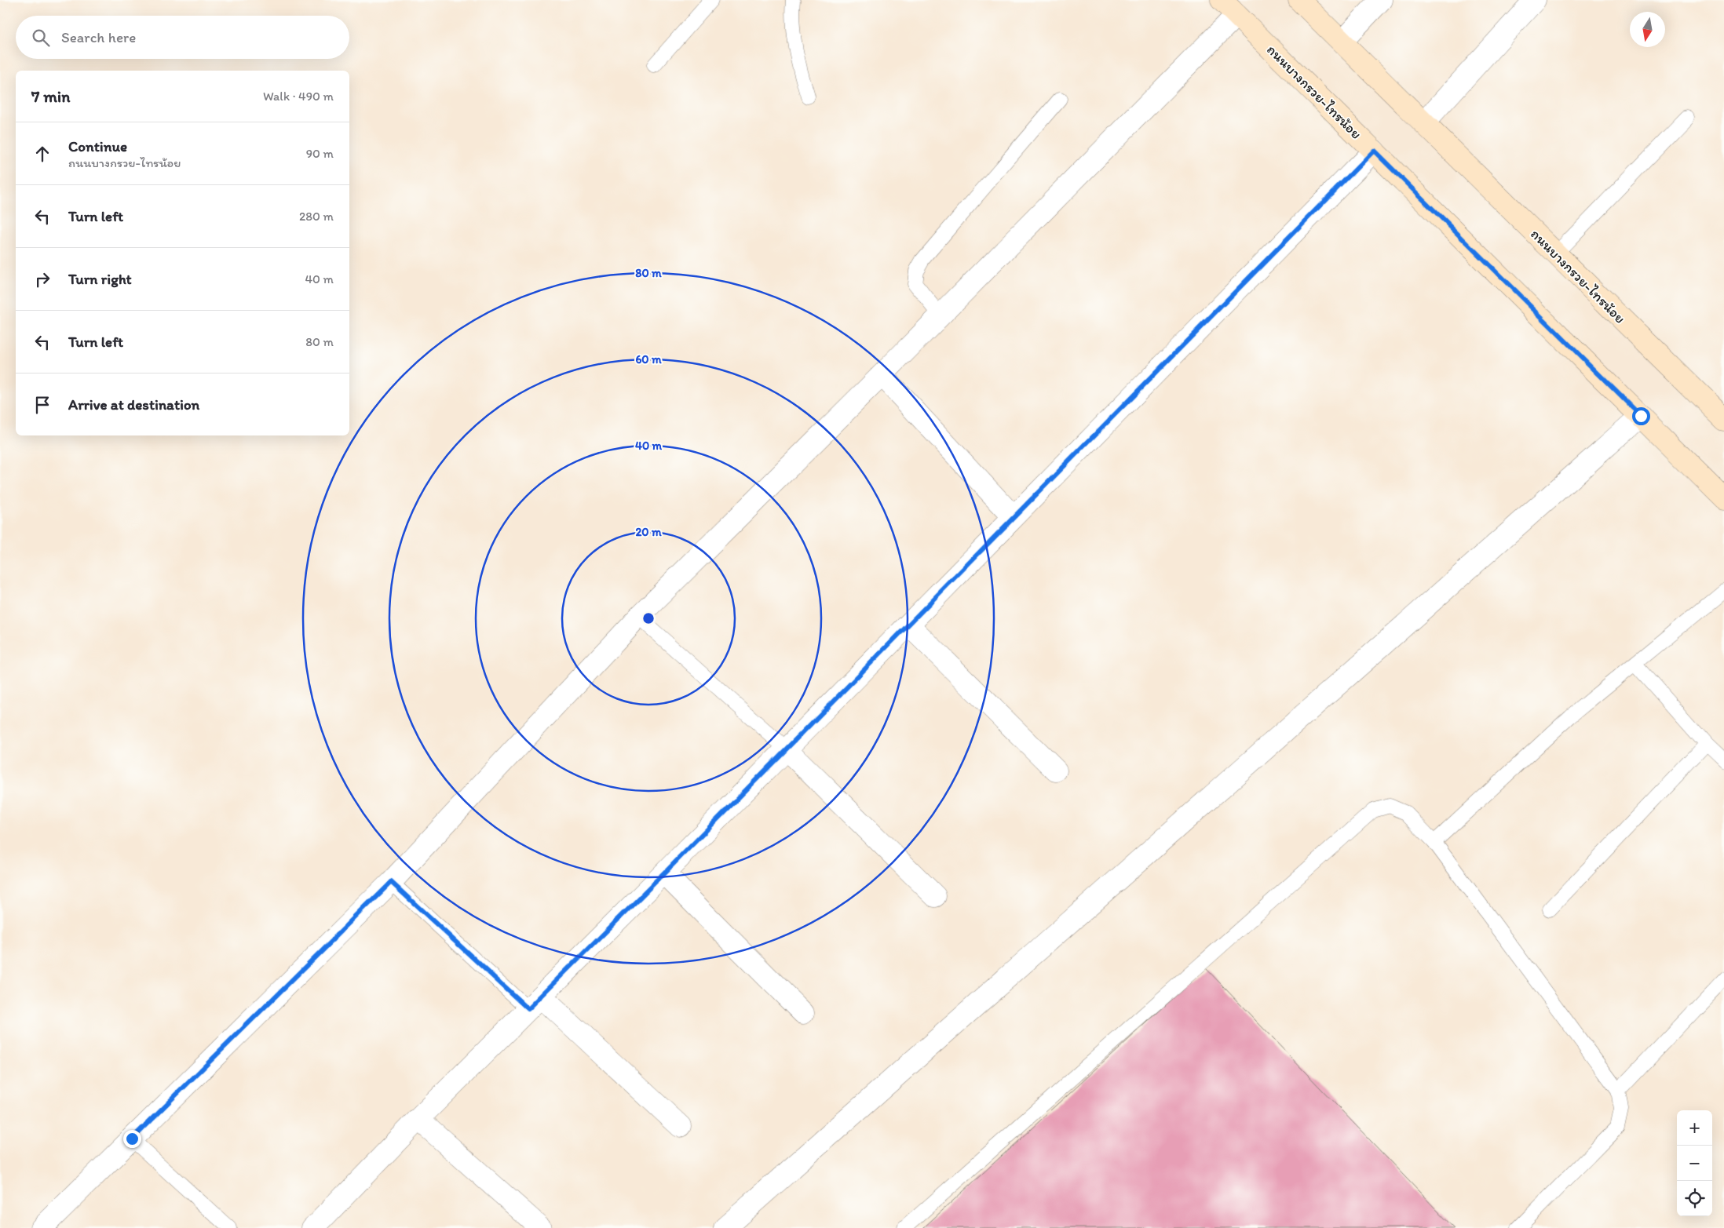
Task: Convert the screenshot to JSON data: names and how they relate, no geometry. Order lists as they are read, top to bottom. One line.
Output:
{"streets":{"main road":["ถนนบางกรวย-ไทรน้อย"]},"north":"bottom","page":{"search":"Search here","heading":["7 min","Walk · 490 m"],"list":[["Continue","ถนนบางกรวย-ไทรน้อย","90 m"],["Turn left","280 m"],["Turn right","40 m"],["Turn left","80 m"],"Arrive at destination"],"map_buttons":["+","−"]},"rings":["80 m","60 m","40 m","20 m"]}
